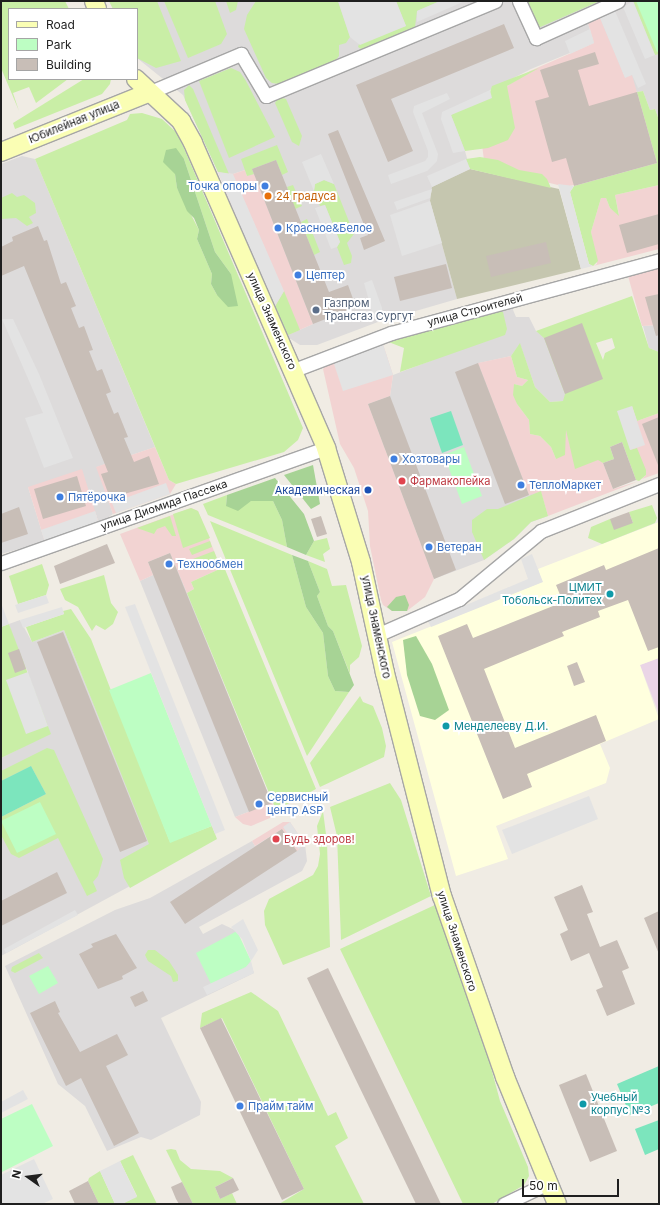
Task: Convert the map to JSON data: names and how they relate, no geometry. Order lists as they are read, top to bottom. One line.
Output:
{"streets":{"main road":["Юбилейная улица","улица Знаменского"],"street":["улица Строителей","улица Диомида Пассека"]},"crossings":[["Юбилейная улица","улица Знаменского"],["улица Строителей","улица Знаменского"],["улица Знаменского","улица Диомида Пассека"]],"places":["Точка опоры","24 градуса","Красное&Белое","Цептер","Газпром Трансгаз Сургут","Хозтовары","Фармакопейка","ТеплоМаркет","Академическая","Пятёрочка","Ветеран","Технообмен","ЦМИТ Тобольск-Политех","Менделееву Д.И.","Сервисный центр ASP","Будь здоров!","Учебный корпус №3","Прайм тайм"],"legend":["Road","Park","Building"],"scale_bar":"50 m","north":"left"}
